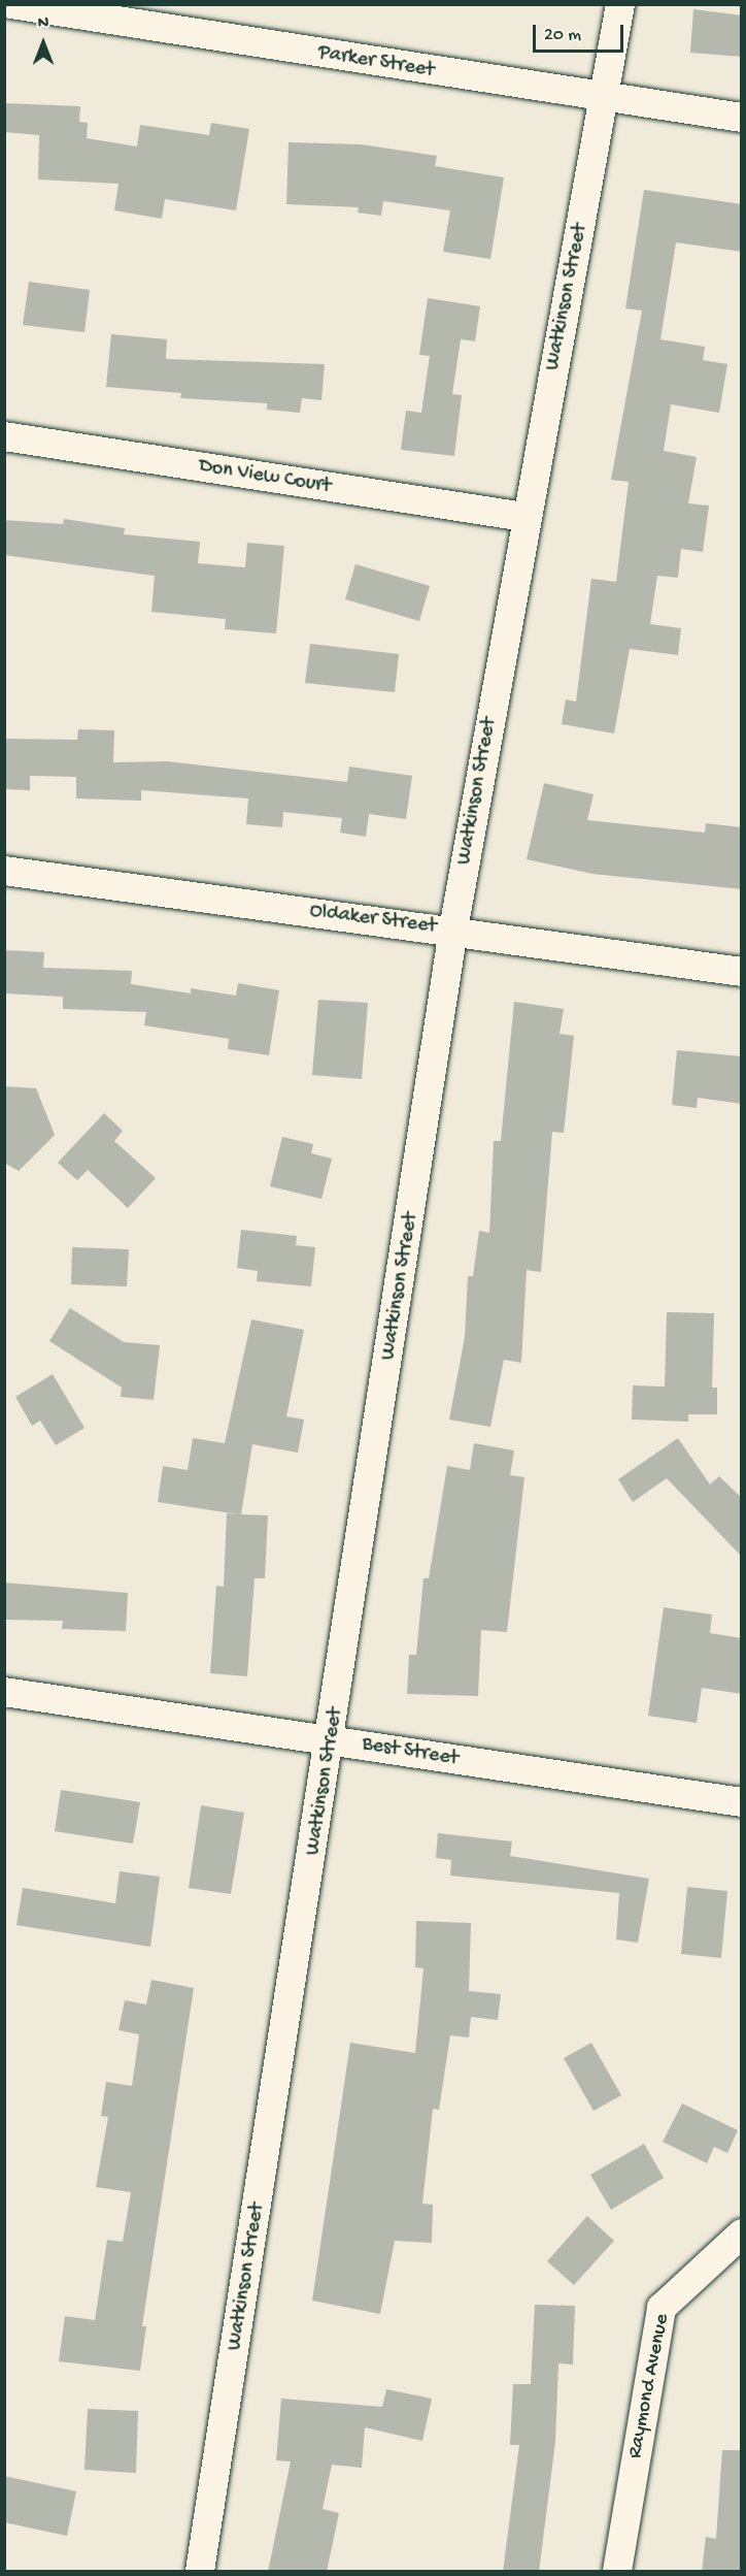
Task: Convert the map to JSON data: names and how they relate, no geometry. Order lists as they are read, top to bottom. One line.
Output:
{"streets":{"street":["Parker Street","Watkinson Street","Don View Court","Oldaker Street","Best Street","Raymond Avenue"]},"crossings":[["Parker Street","Watkinson Street"],["Watkinson Street","Don View Court"],["Watkinson Street","Oldaker Street"],["Watkinson Street","Best Street"]],"scale_bar":"20 m","north":"top"}
